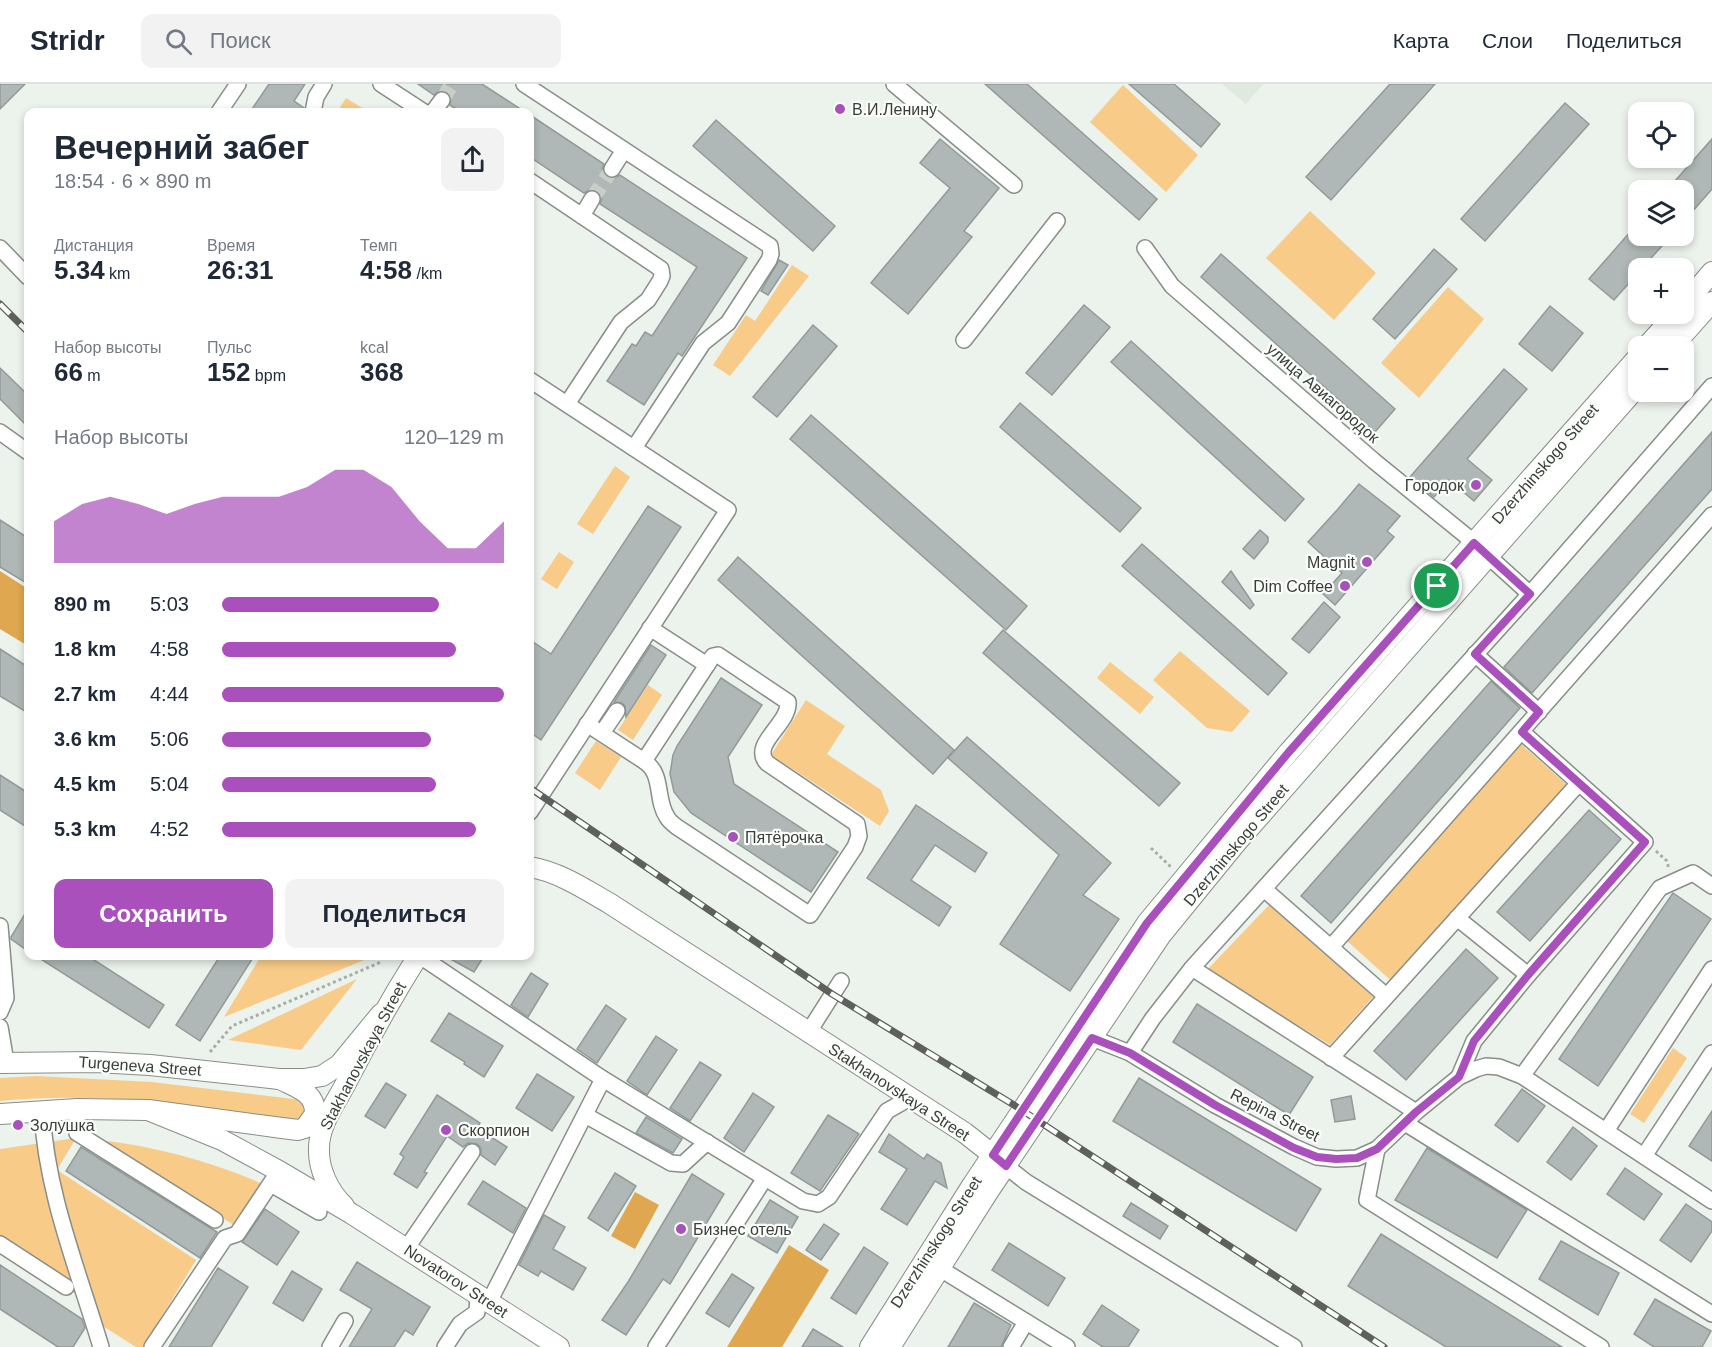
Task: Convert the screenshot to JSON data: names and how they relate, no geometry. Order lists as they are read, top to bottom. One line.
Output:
{"streets":{"main road":["Dzerzhinskogo Street","Stakhanovskaya Street","Turgeneva Street","Novatorov Street"],"street":["улица Авиагородок","Repina Street"]},"crossings":[["улица Авиагородок","Dzerzhinskogo Street"],["Dzerzhinskogo Street","Stakhanovskaya Street"],["Dzerzhinskogo Street","Repina Street"],["Stakhanovskaya Street","Novatorov Street"]],"places":["В.И.Ленину","Городок","Magnit","Dim Coffee","Пятёрочка","Золушка","Скорпион","Бизнес отель"],"page":{"header":"Stridr","search":"Поиск","nav":["Карта","Слои","Поделиться"],"map_buttons":["+","−"],"heading":["Вечерний забег","18:54 · 6 × 890 m"],"stats":[["Дистанция","5.34 km"],["Время","26:31"],["Темп","4:58 /km"],["Набор высоты","66 m"],["Пульс","152 bpm"],["kcal","368"]],"chart":["Набор высоты","120–129 m"],"list":[{"name":"890 m","note":"5:03"},{"name":"1.8 km","note":"4:58"},{"name":"2.7 km","note":"4:44"},{"name":"3.6 km","note":"5:06"},{"name":"4.5 km","note":"5:04"},{"name":"5.3 km","note":"4:52"}],"buttons":["Сохранить","Поделиться"]}}
